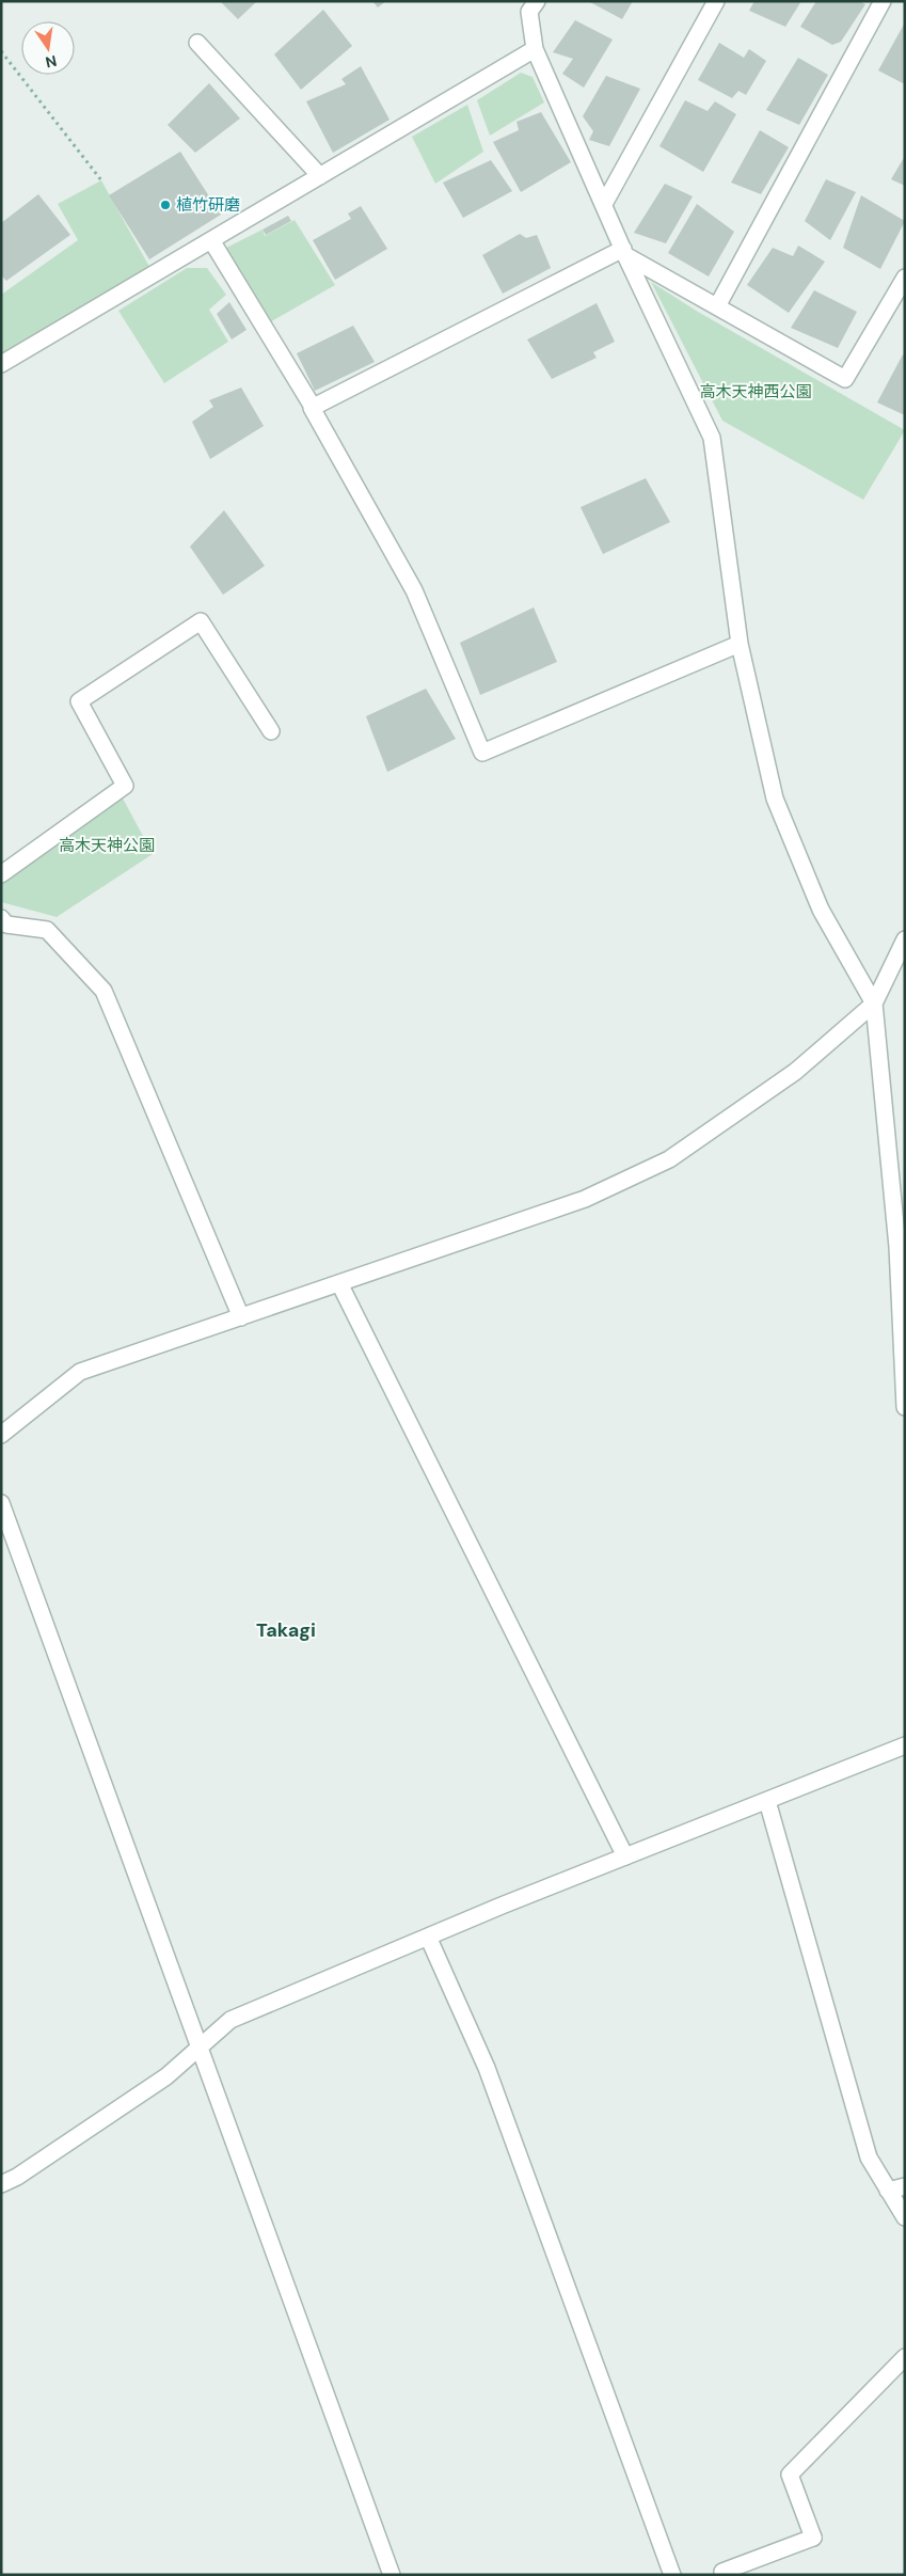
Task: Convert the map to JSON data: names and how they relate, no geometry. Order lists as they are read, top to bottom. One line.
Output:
{"districts":["Takagi"],"parks":["高木天神西公園","高木天神公園"],"places":["植竹研磨"],"north":"bottom"}
